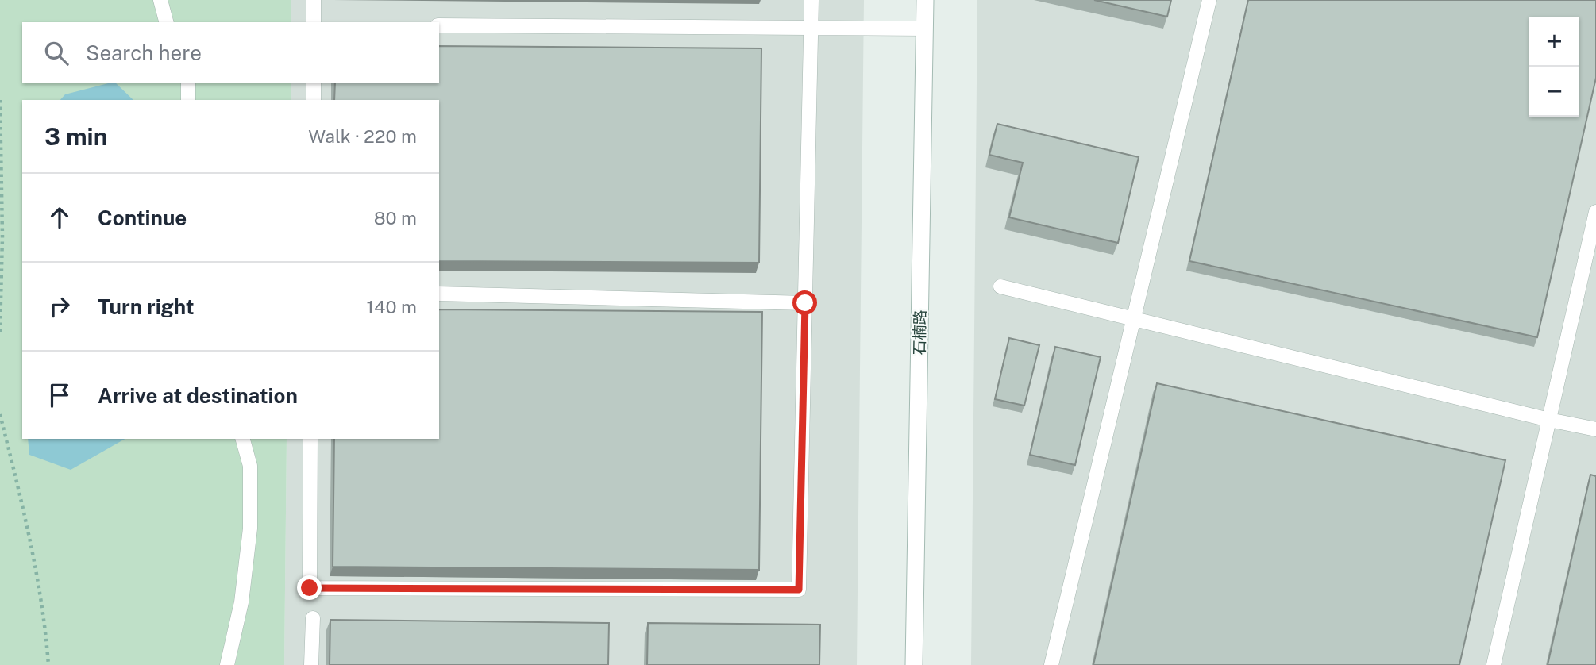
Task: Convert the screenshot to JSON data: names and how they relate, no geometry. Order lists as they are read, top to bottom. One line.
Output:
{"streets":{"street":["石楠路"]},"page":{"map_buttons":["+","−"],"search":"Search here","heading":["3 min","Walk · 220 m"],"list":[["Continue","80 m"],["Turn right","140 m"],"Arrive at destination"]}}
